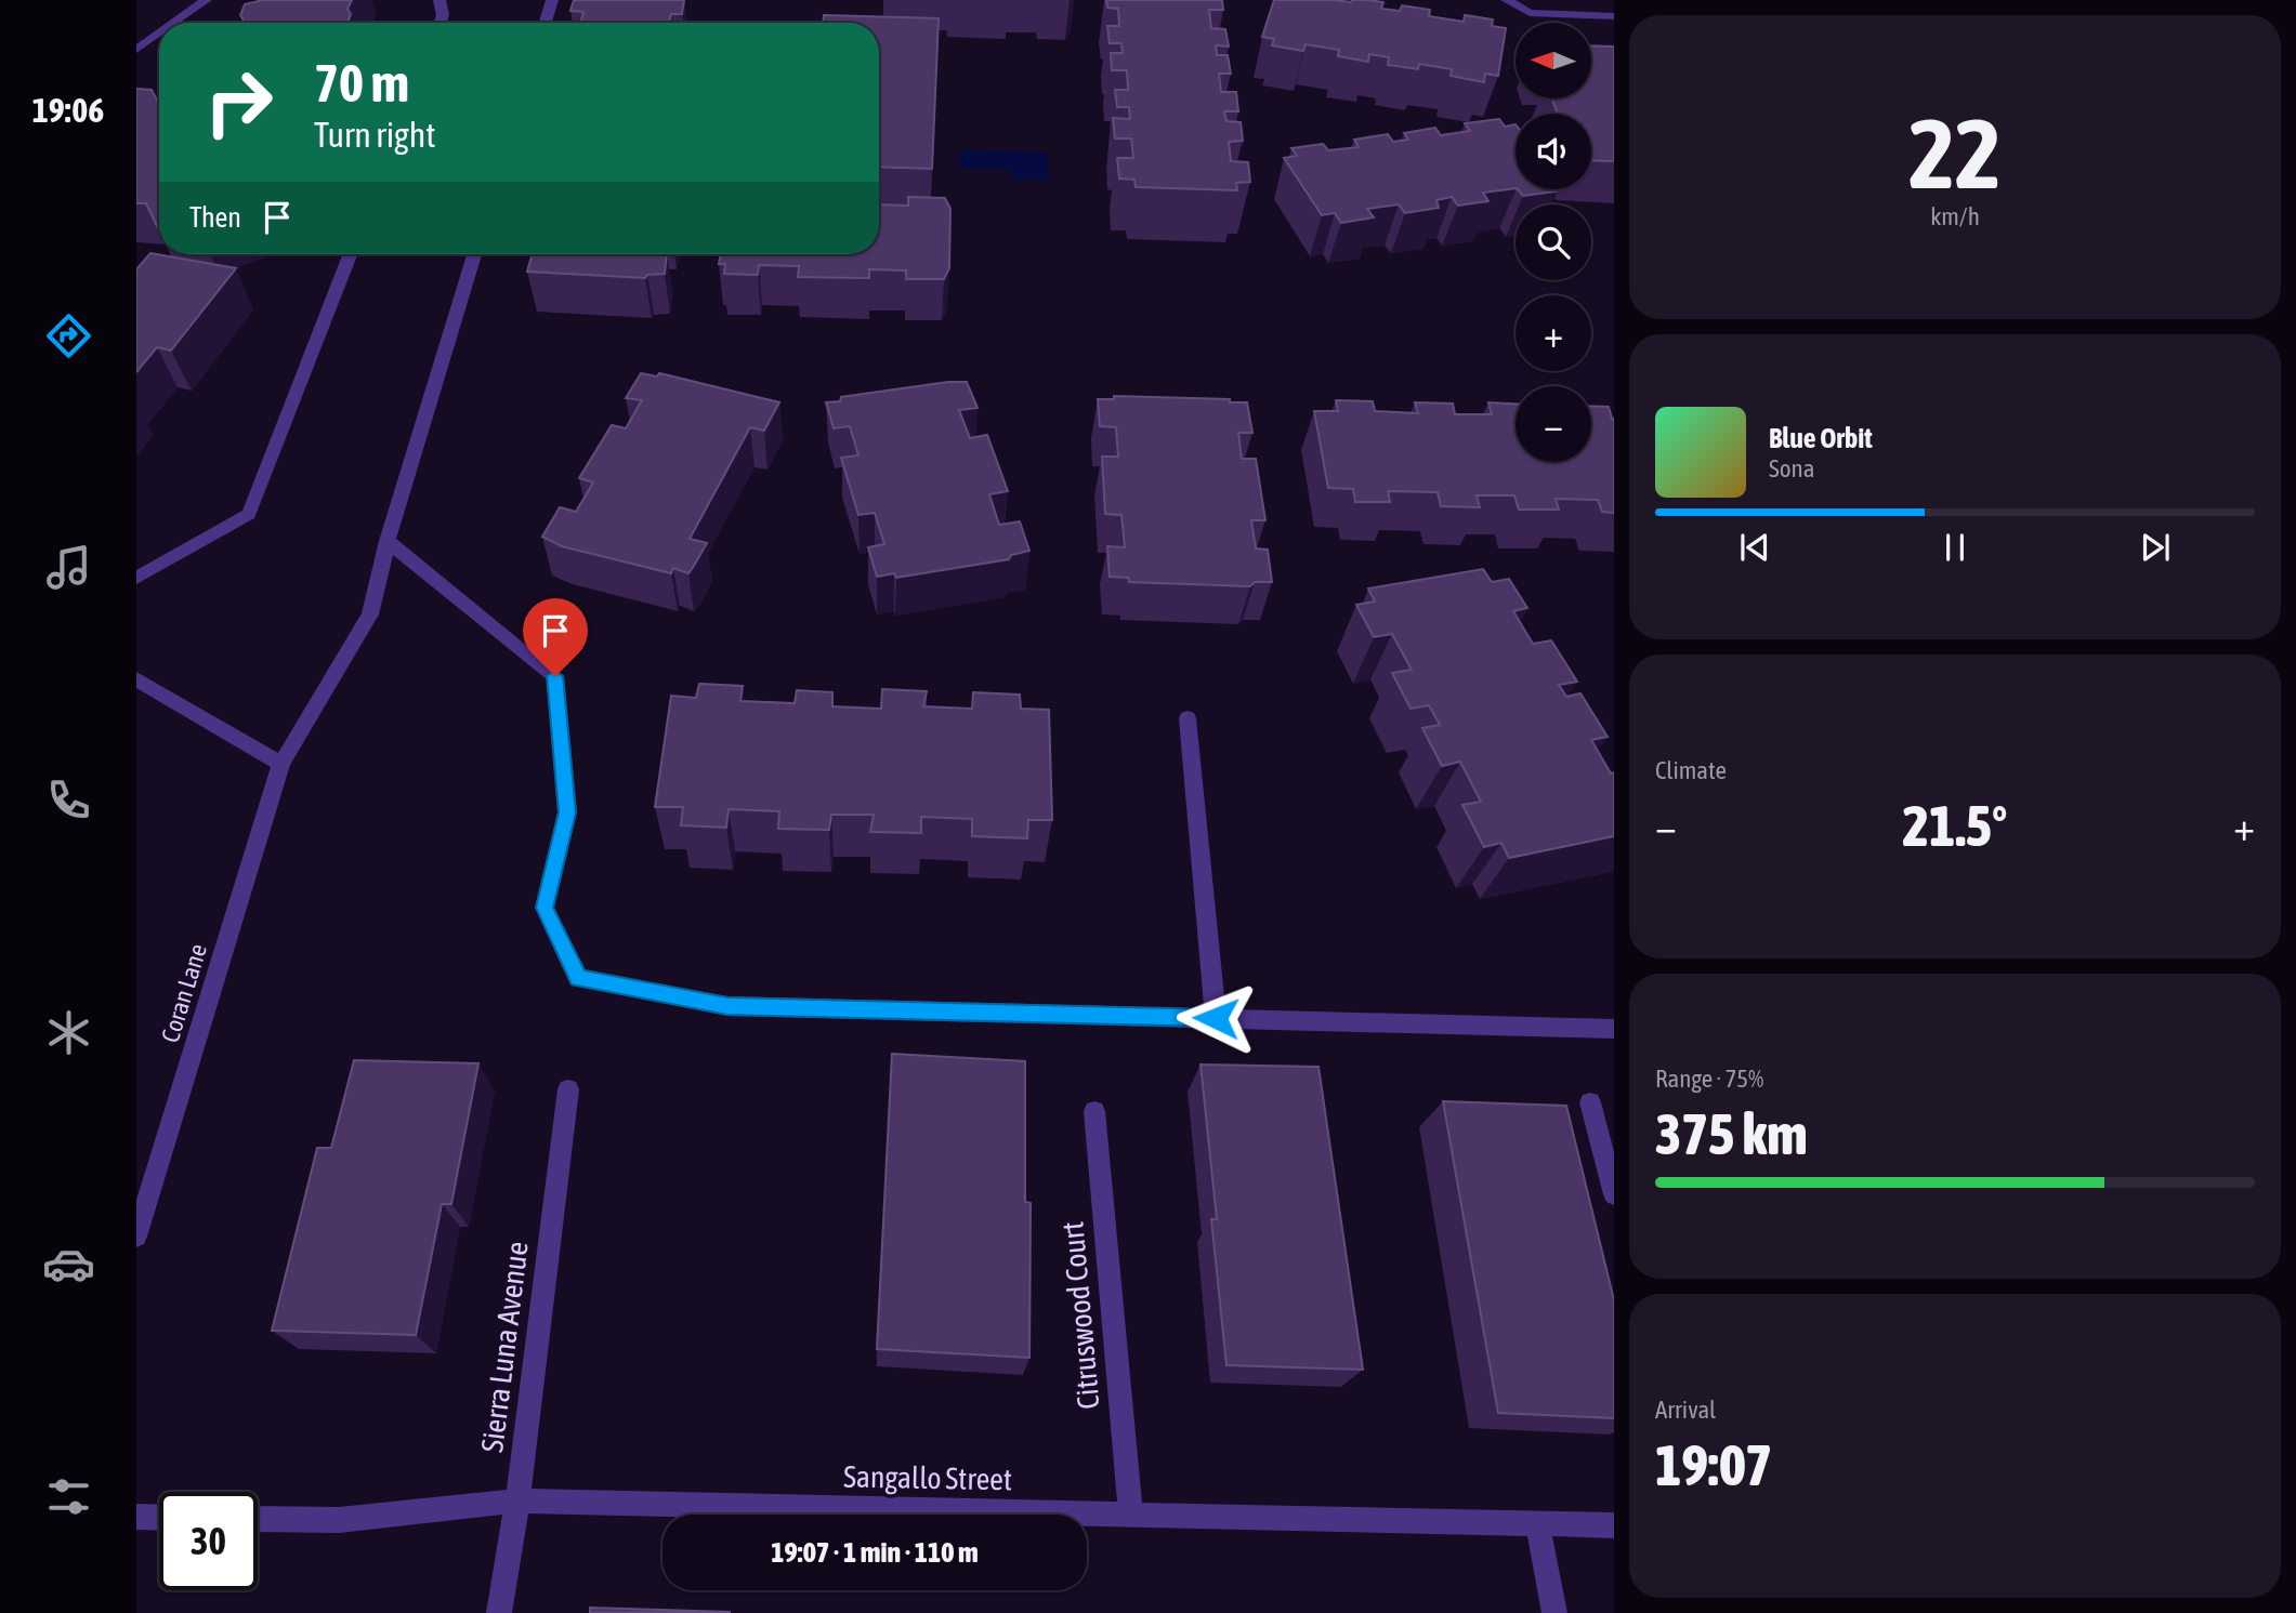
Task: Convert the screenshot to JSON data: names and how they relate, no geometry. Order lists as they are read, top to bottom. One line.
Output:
{"streets":{"street":["Coran Lane","Citruswood Court","Sierra Luna Avenue","Sangallo Street"]},"crossings":[["Citruswood Court","Sangallo Street"],["Sierra Luna Avenue","Sangallo Street"]],"north":"left","page":{"tabs":"19:06","tile":[["22","km/h"],"Climate",["Range · 75%","375 km"],["Arrival","19:07"]],"map_buttons":["+","−"],"turn":["70 m","Turn right"],"then":"Then","song":["Blue Orbit","Sona"],"heat":["−","21.5°","+"],"limit":"30","trip":"19:07 · 1 min · 110 m"}}
